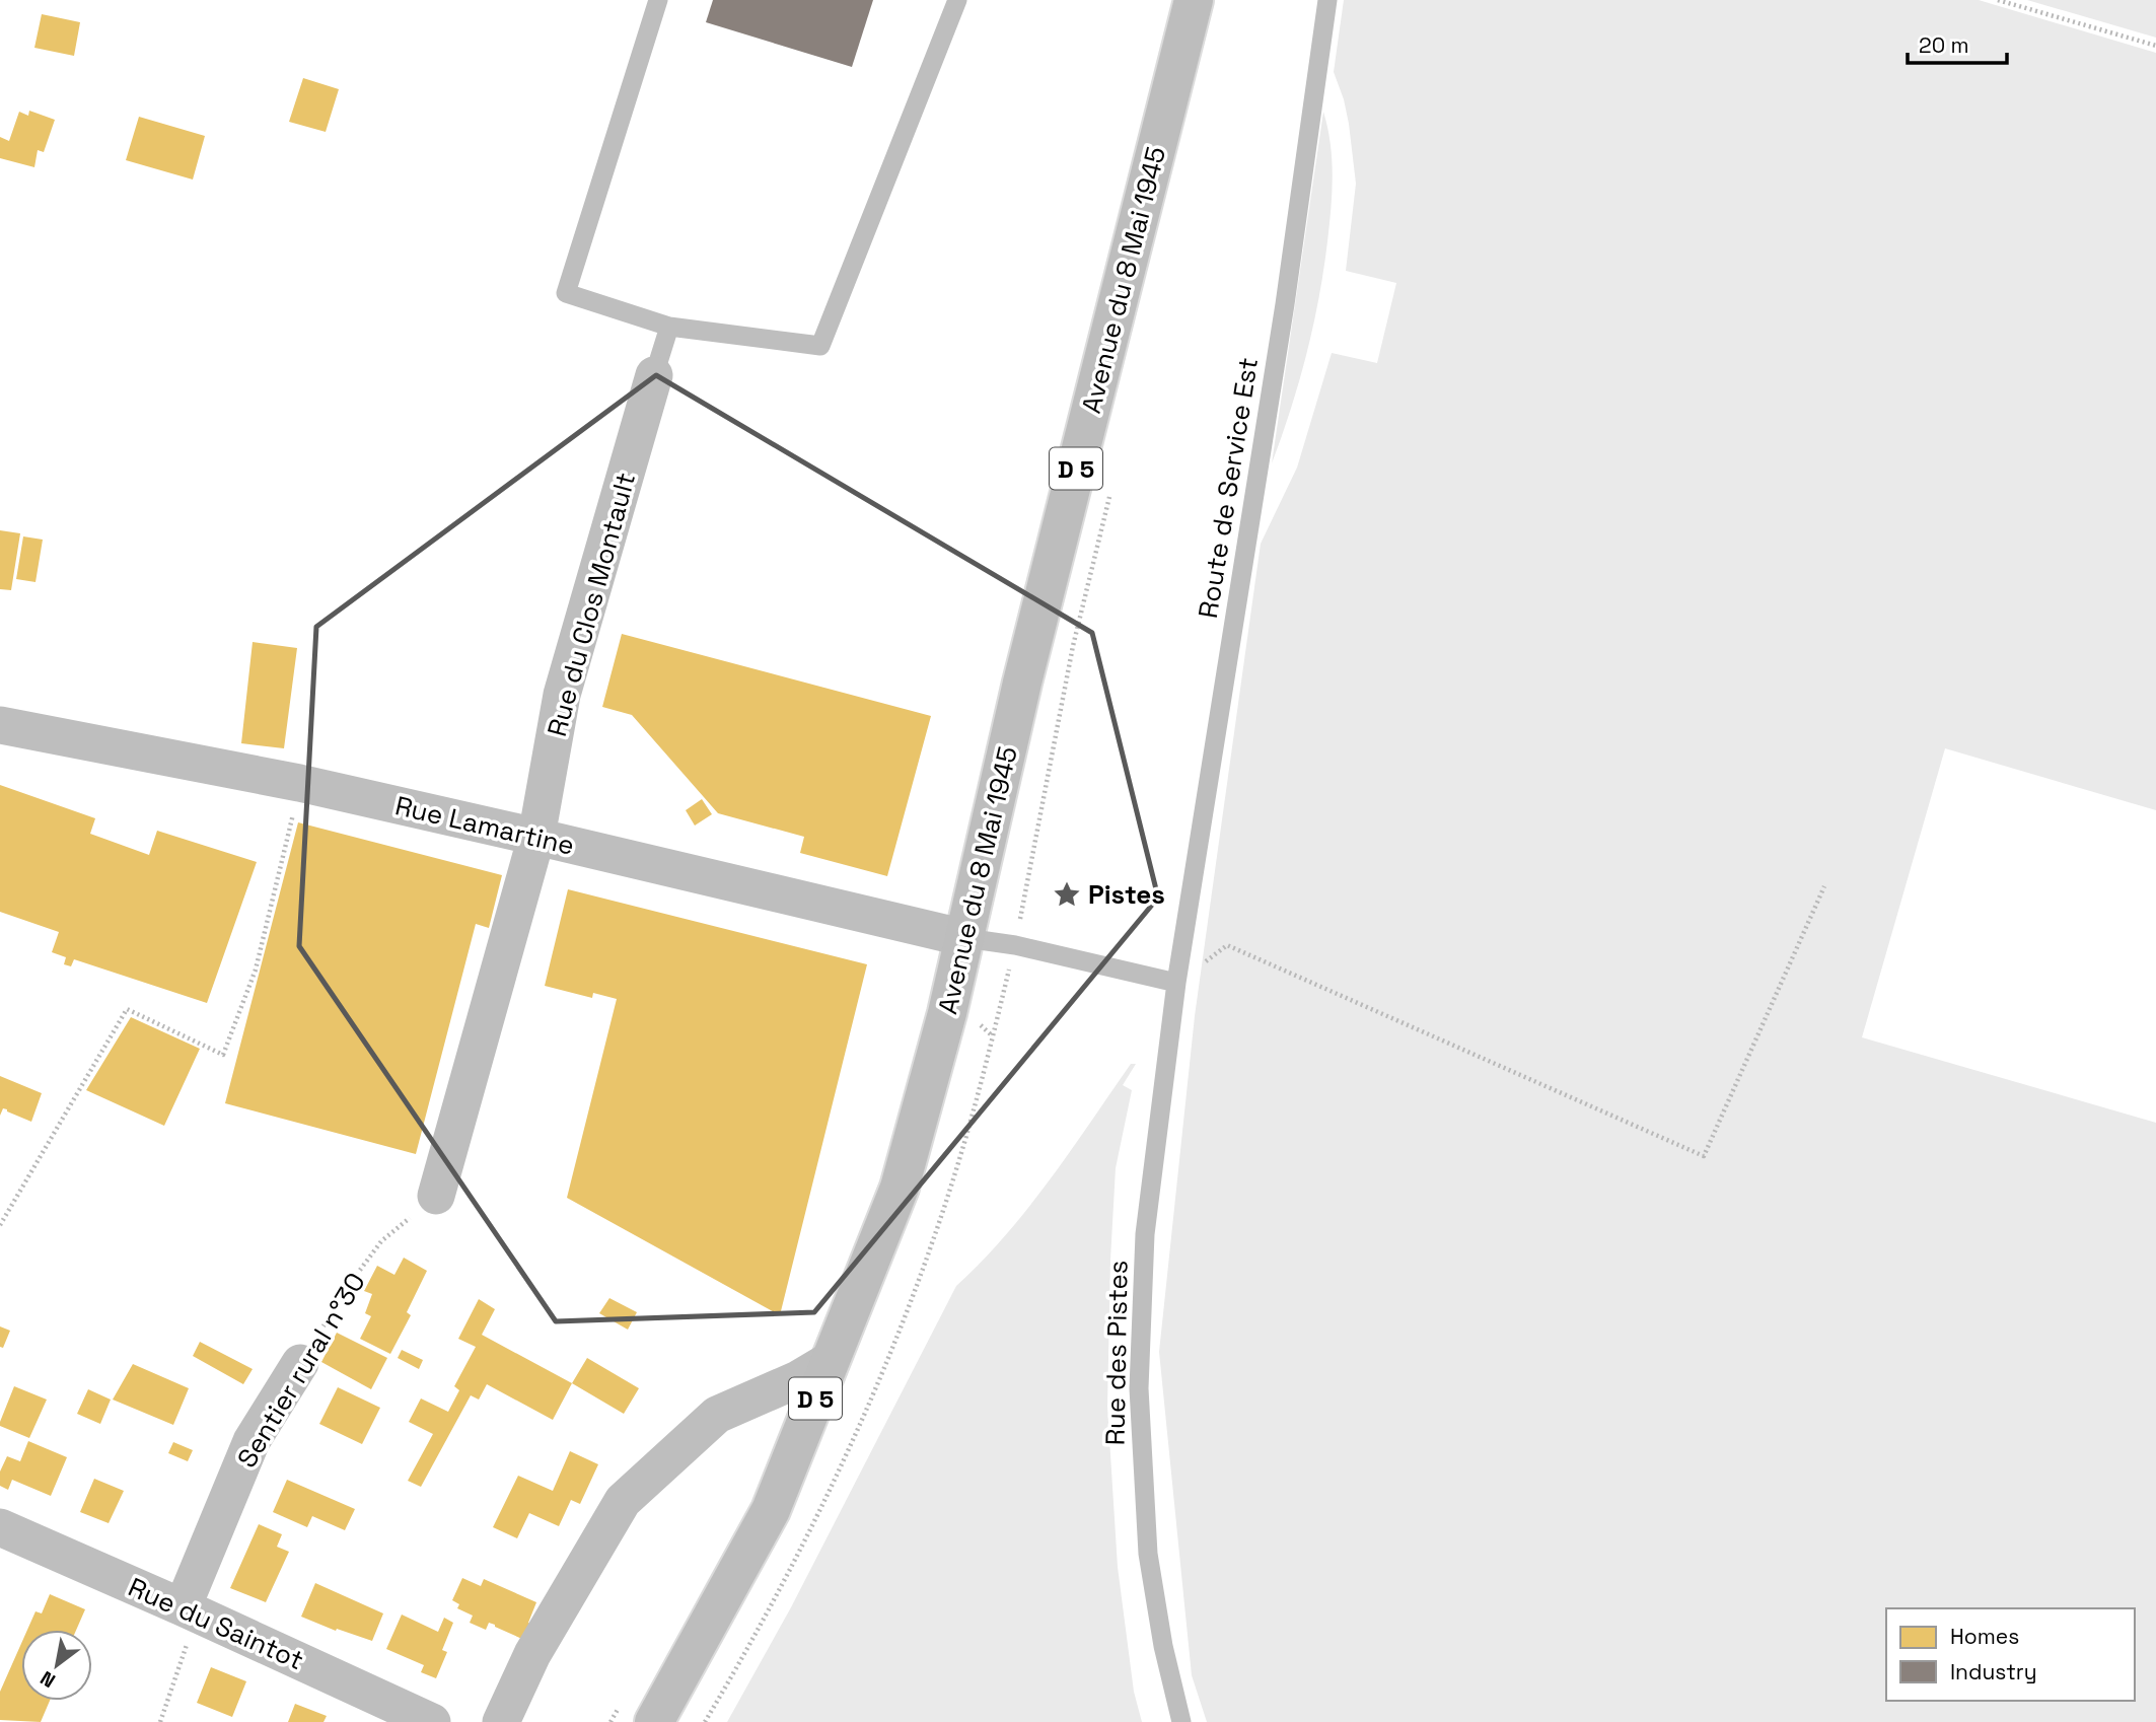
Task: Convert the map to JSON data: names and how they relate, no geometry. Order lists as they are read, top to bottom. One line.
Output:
{"streets":{"main road":["Avenue du 8 Mai 1945","D 5"],"street":["Rue du Clos Montault","Rue Lamartine","Sentier rural n°30","Rue du Saintot"],"lane":["Route de Service Est","Rue des Pistes"]},"crossings":[["Avenue du 8 Mai 1945","Rue Lamartine"],["Route de Service Est","Rue des Pistes"],["Rue du Clos Montault","Rue Lamartine"],["Rue du Clos Montault","Sentier rural n°30"],["Sentier rural n°30","Rue du Saintot"]],"places":{"place":["Pistes"]},"legend":["Homes","Industry"],"scale_bar":"20 m","north":"bottom left"}
